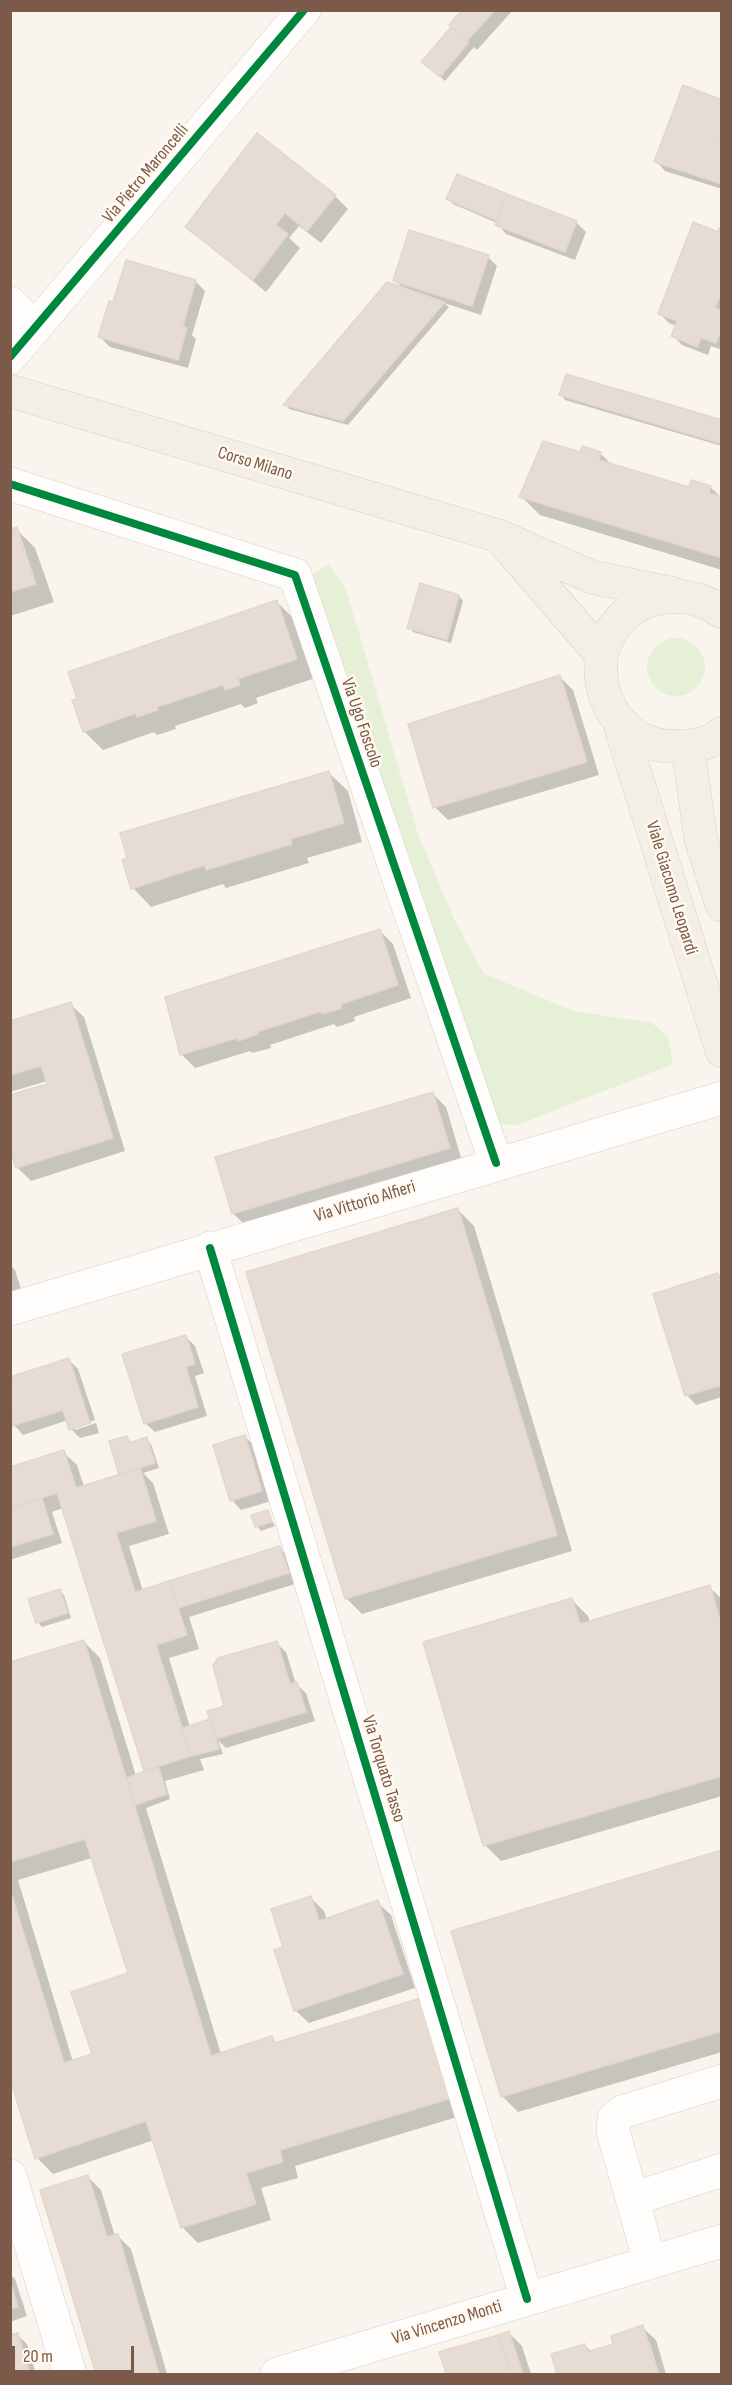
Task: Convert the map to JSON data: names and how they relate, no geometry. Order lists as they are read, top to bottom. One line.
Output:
{"streets":{"main road":["Corso Milano","Viale Giacomo Leopardi"],"street":["Via Pietro Maroncelli","Via Ugo Foscolo","Via Vittorio Alfieri","Via Torquato Tasso","Via Vincenzo Monti"]},"crossings":[["Corso Milano","Viale Giacomo Leopardi"],["Via Ugo Foscolo","Via Vittorio Alfieri"],["Via Vittorio Alfieri","Via Torquato Tasso"],["Via Torquato Tasso","Via Vincenzo Monti"]],"scale_bar":"20 m"}
